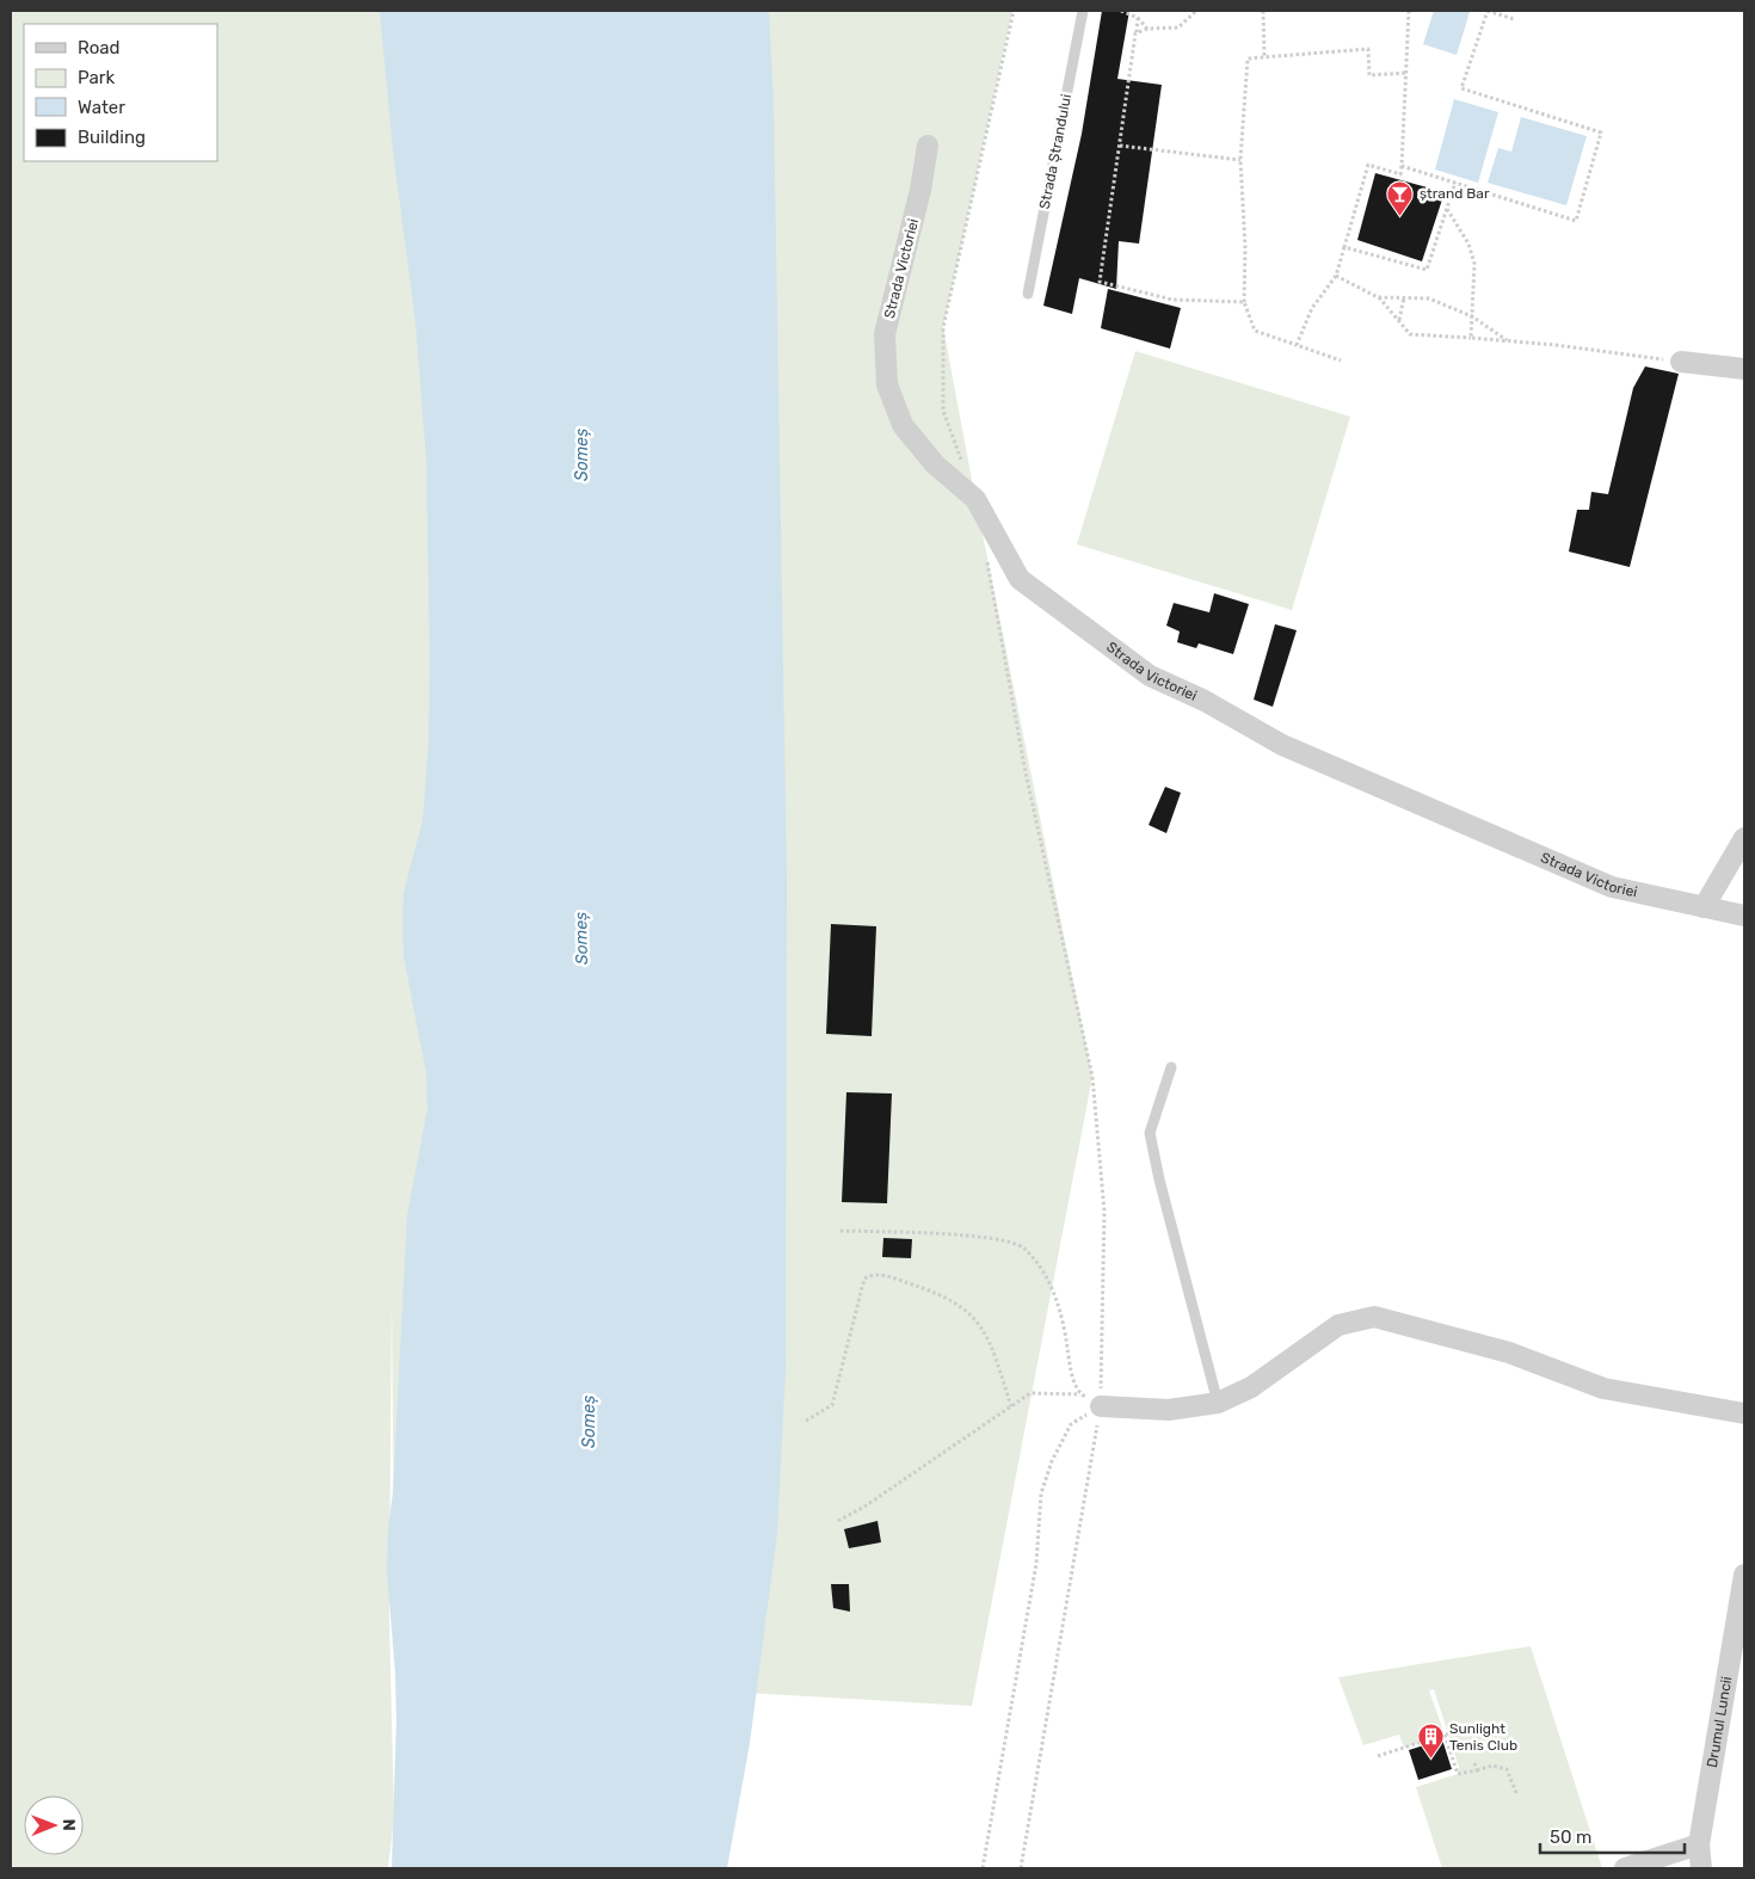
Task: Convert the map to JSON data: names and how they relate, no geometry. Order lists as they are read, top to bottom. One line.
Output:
{"streets":{"street":["Strada Victoriei","Drumul Luncii"],"lane":["Strada Ștrandului"]},"water":["Someș"],"places":{"bar":["ștrand Bar"],"building":["Sunlight Tenis Club"]},"legend":["Road","Park","Water","Building"],"scale_bar":"50 m","north":"right"}
